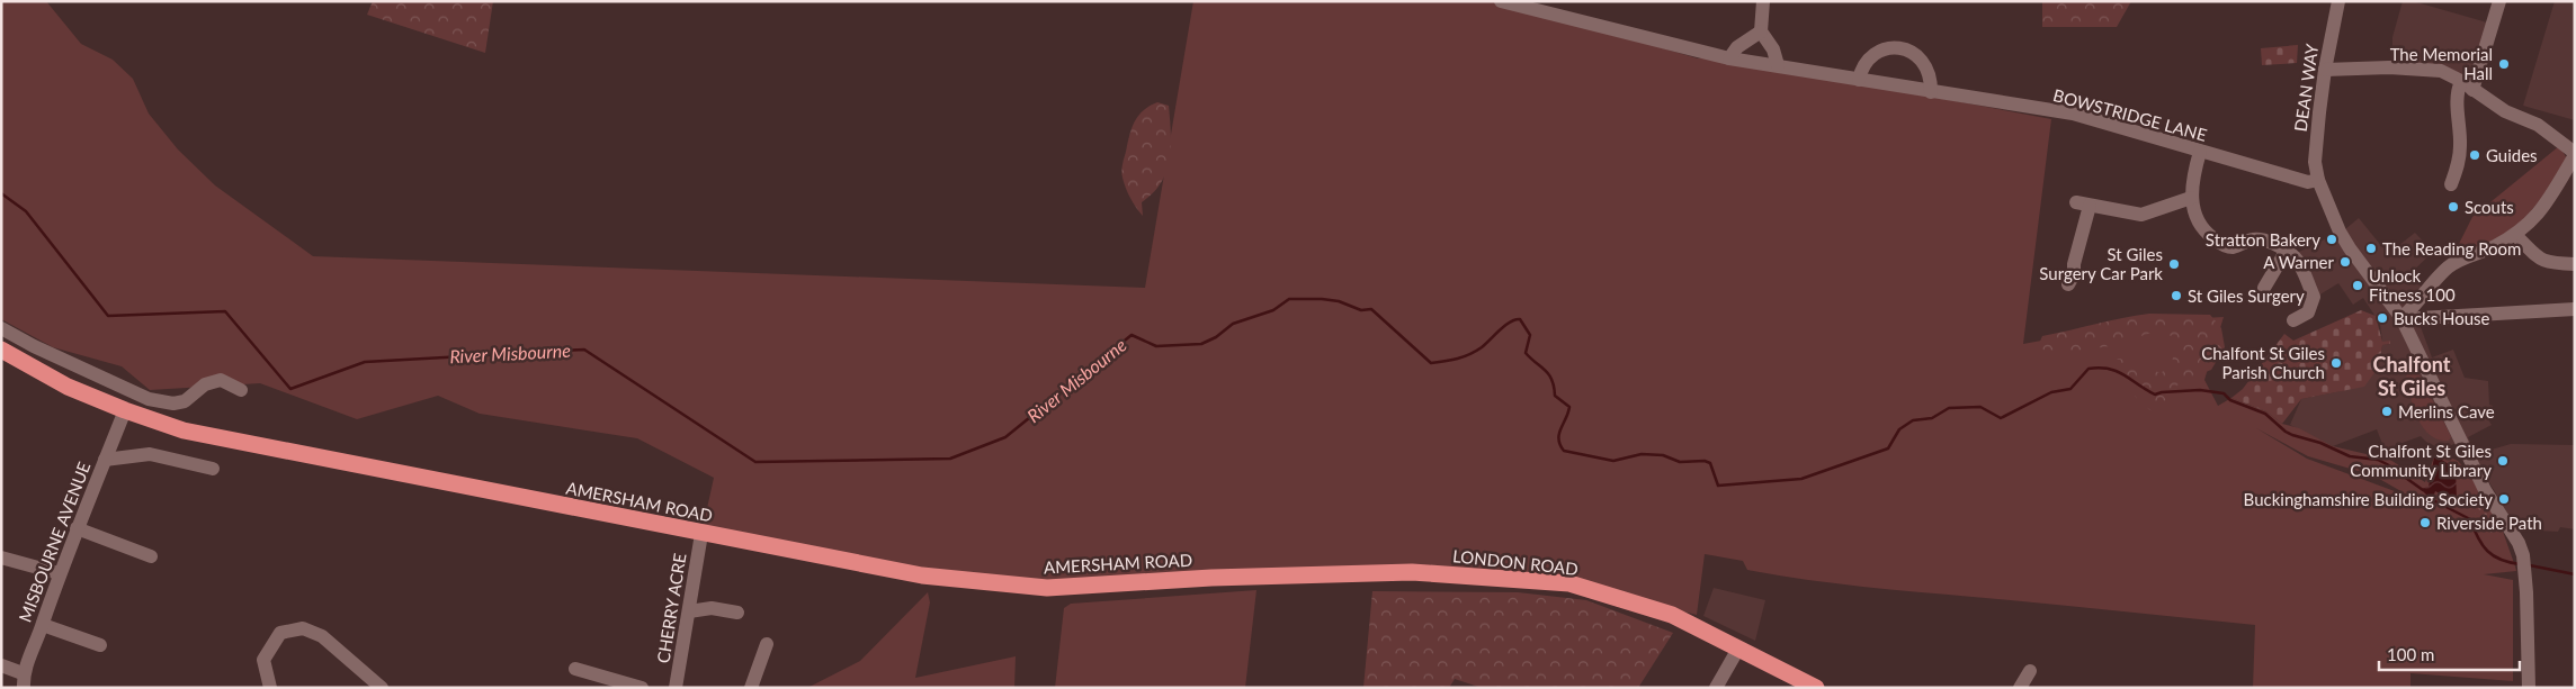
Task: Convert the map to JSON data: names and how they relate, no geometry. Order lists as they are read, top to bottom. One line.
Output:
{"streets":{"highway":["AMERSHAM ROAD","LONDON ROAD"],"street":["DEAN WAY","BOWSTRIDGE LANE","MISBOURNE AVENUE","CHERRY ACRE"]},"crossings":[["DEAN WAY","BOWSTRIDGE LANE"],["AMERSHAM ROAD","MISBOURNE AVENUE"],["AMERSHAM ROAD","LONDON ROAD"],["AMERSHAM ROAD","CHERRY ACRE"]],"districts":["Chalfont St Giles"],"water":["River Misbourne"],"places":["The Memorial Hall","Guides","Scouts","Stratton Bakery","The Reading Room","A Warner","St Giles Surgery Car Park","Unlock Fitness 100","St Giles Surgery","Bucks House","Chalfont St Giles Parish Church","Merlins Cave","Chalfont St Giles Community Library","Buckinghamshire Building Society","Riverside Path"],"scale_bar":"100 m"}
